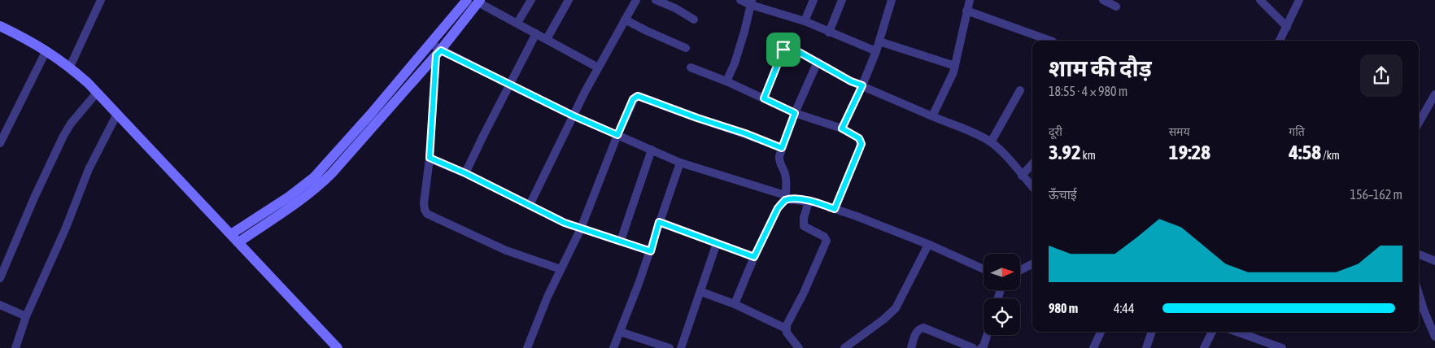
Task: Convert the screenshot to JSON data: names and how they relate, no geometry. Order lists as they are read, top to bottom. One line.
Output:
{"north":"right","page":{"heading":["शाम की दौड़","18:55 · 4 × 980 m"],"stats":[["दूरी","3.92 km"],["समय","19:28"],["गति","4:58 /km"]],"chart":["ऊँचाई","156–162 m"],"list":[{"name":"980 m","note":"4:44"}]}}
